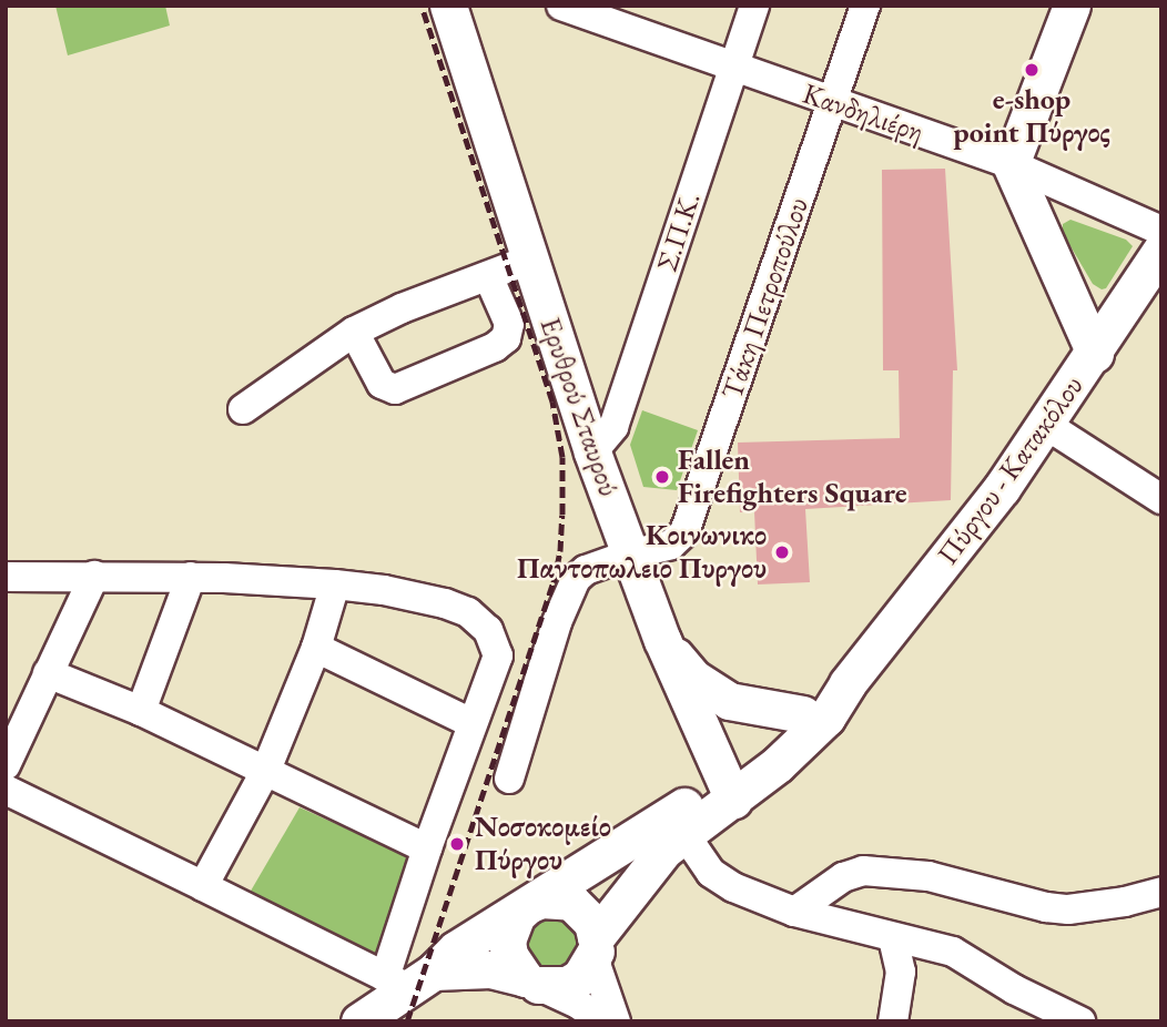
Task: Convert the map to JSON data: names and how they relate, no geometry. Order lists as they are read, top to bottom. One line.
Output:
{"streets":{"main road":["Ερυθρού Σταυρού","Πύργου - Κατακόλου"],"street":["Κανδηλιέρη","Σ.Π.Κ.","Τάκη Πετροπούλου"]},"crossings":[["Κανδηλιέρη","Σ.Π.Κ."],["Κανδηλιέρη","Τάκη Πετροπούλου"],["Σ.Π.Κ.","Ερυθρού Σταυρού"],["Τάκη Πετροπούλου","Ερυθρού Σταυρού"],["Ερυθρού Σταυρού","Πύργου - Κατακόλου"]],"places":["e-shop point Πύργος","Fallen Firefighters Square","Κοινωνικο Παντοπωλειο Πυργου","Νοσοκομείο Πύργου"]}
